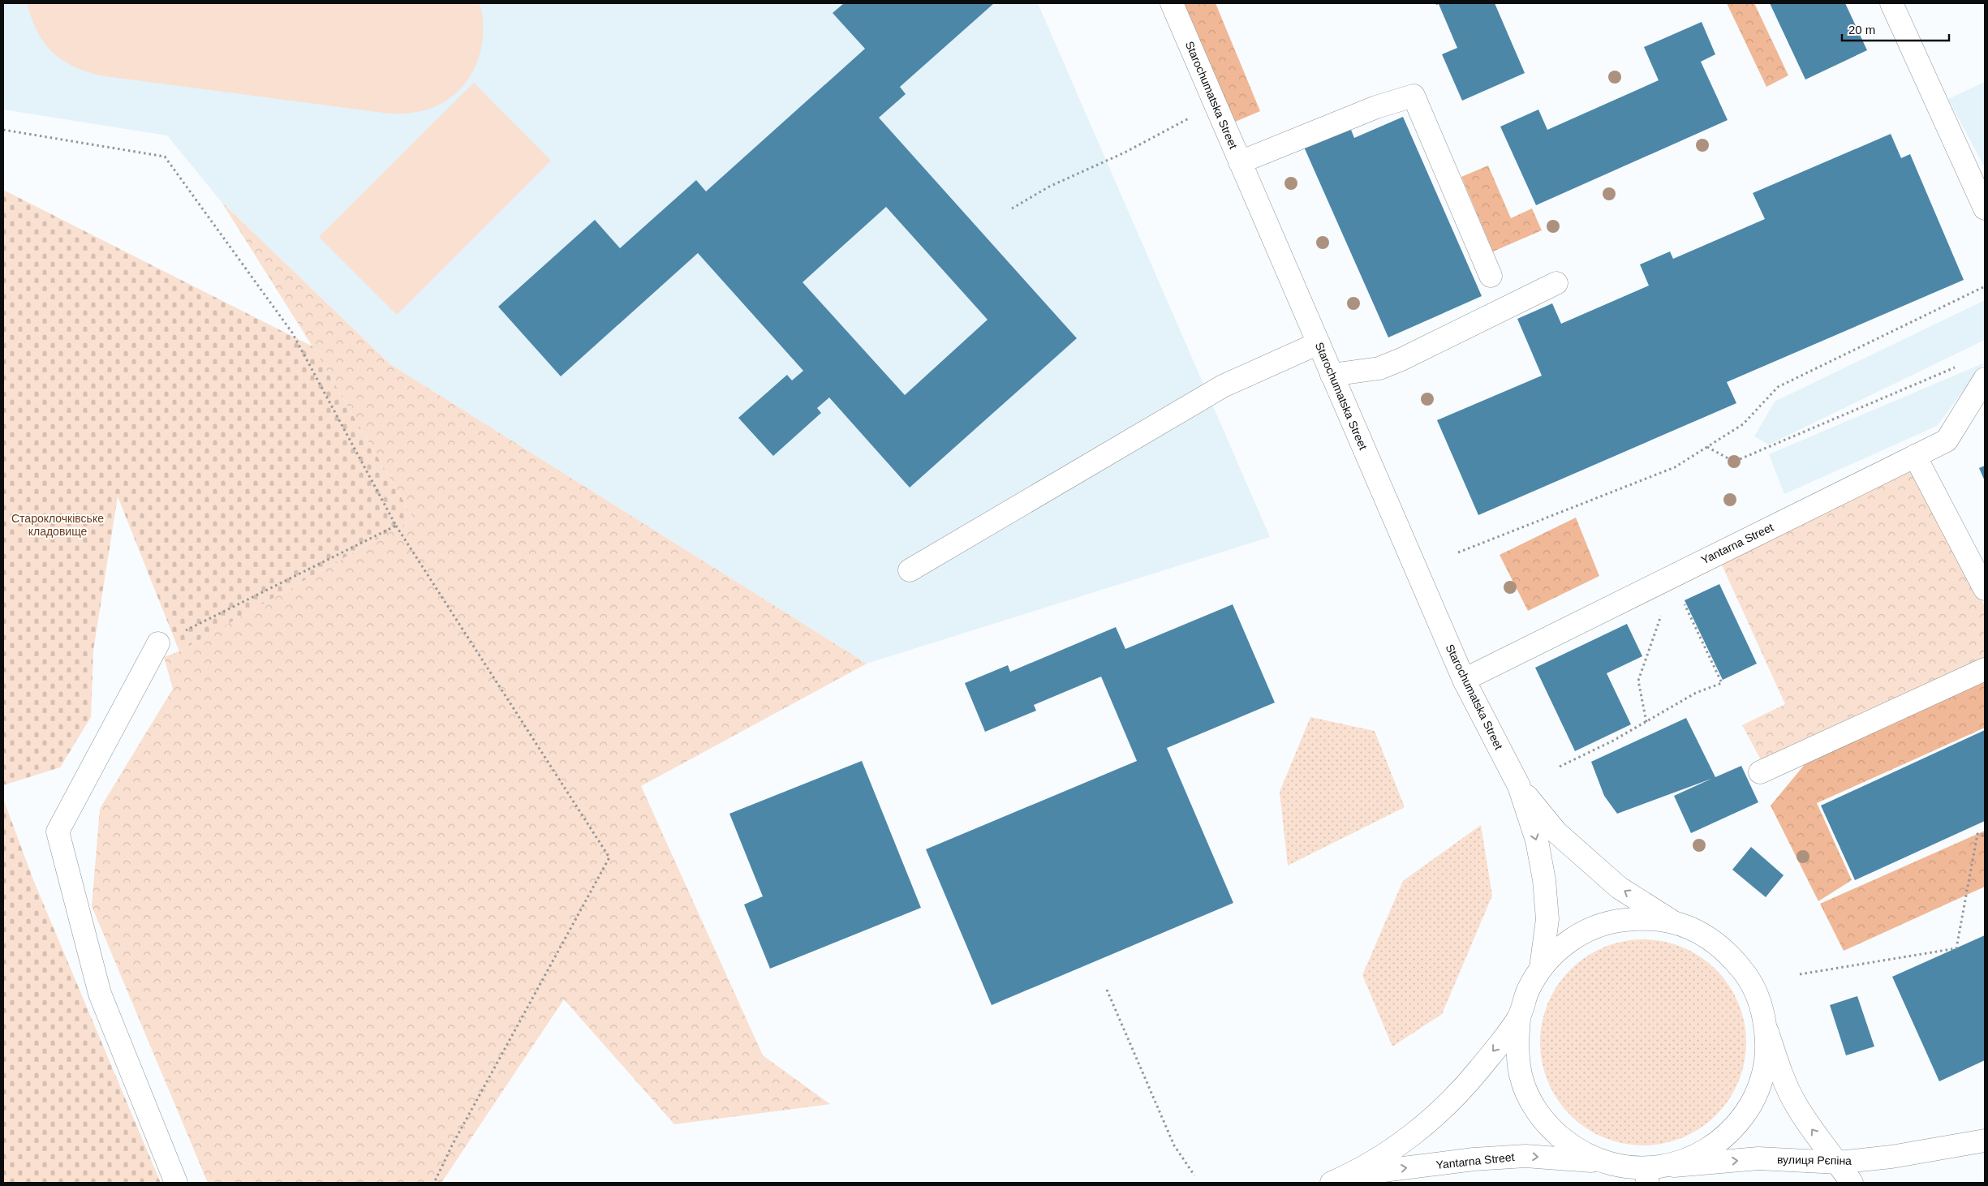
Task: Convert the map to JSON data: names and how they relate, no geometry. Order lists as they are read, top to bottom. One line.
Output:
{"streets":{"street":["Starochumatska Street","Yantarna Street","вулиця Рєпіна"]},"crossings":[["Starochumatska Street","Yantarna Street"],["Starochumatska Street","вулиця Рєпіна"]],"one_way":["вулиця Рєпіна"],"parks":["Староклочківське кладовище"],"scale_bar":"20 m"}
